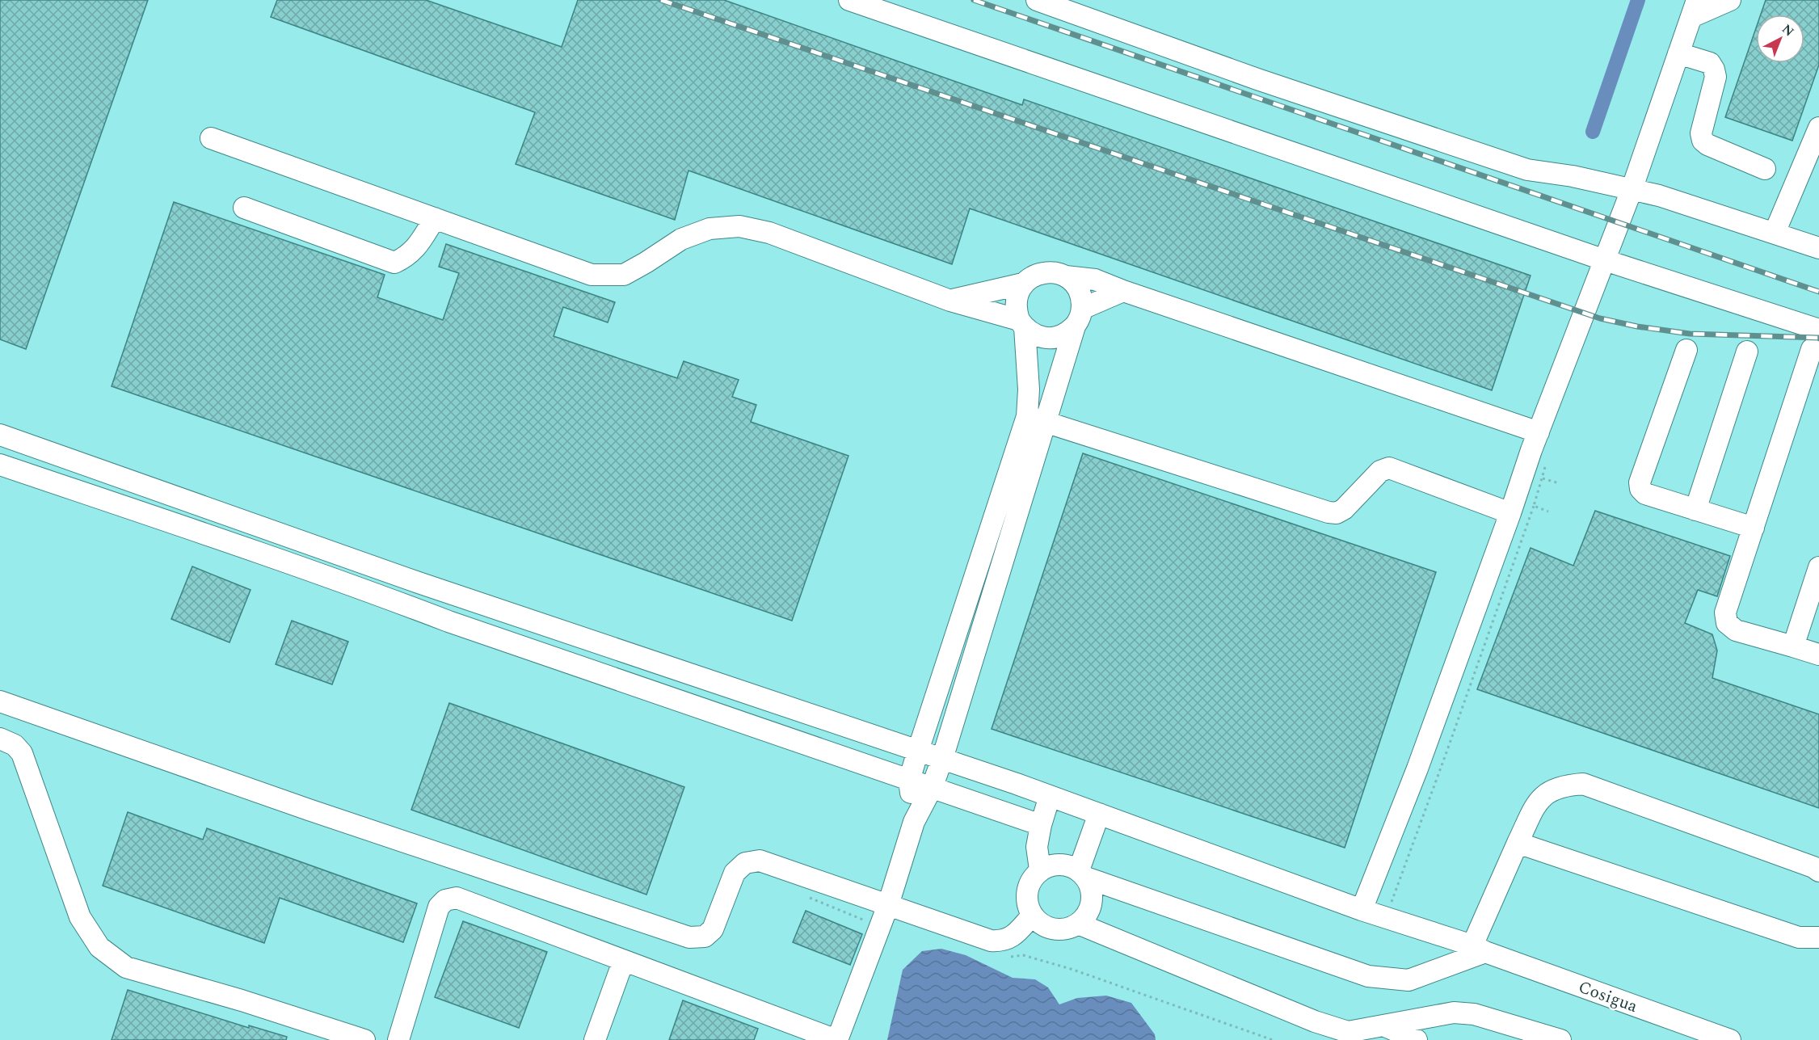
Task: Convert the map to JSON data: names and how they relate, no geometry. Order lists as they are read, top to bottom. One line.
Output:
{"streets":{"street":["Cosigua"]},"north":"top right"}
